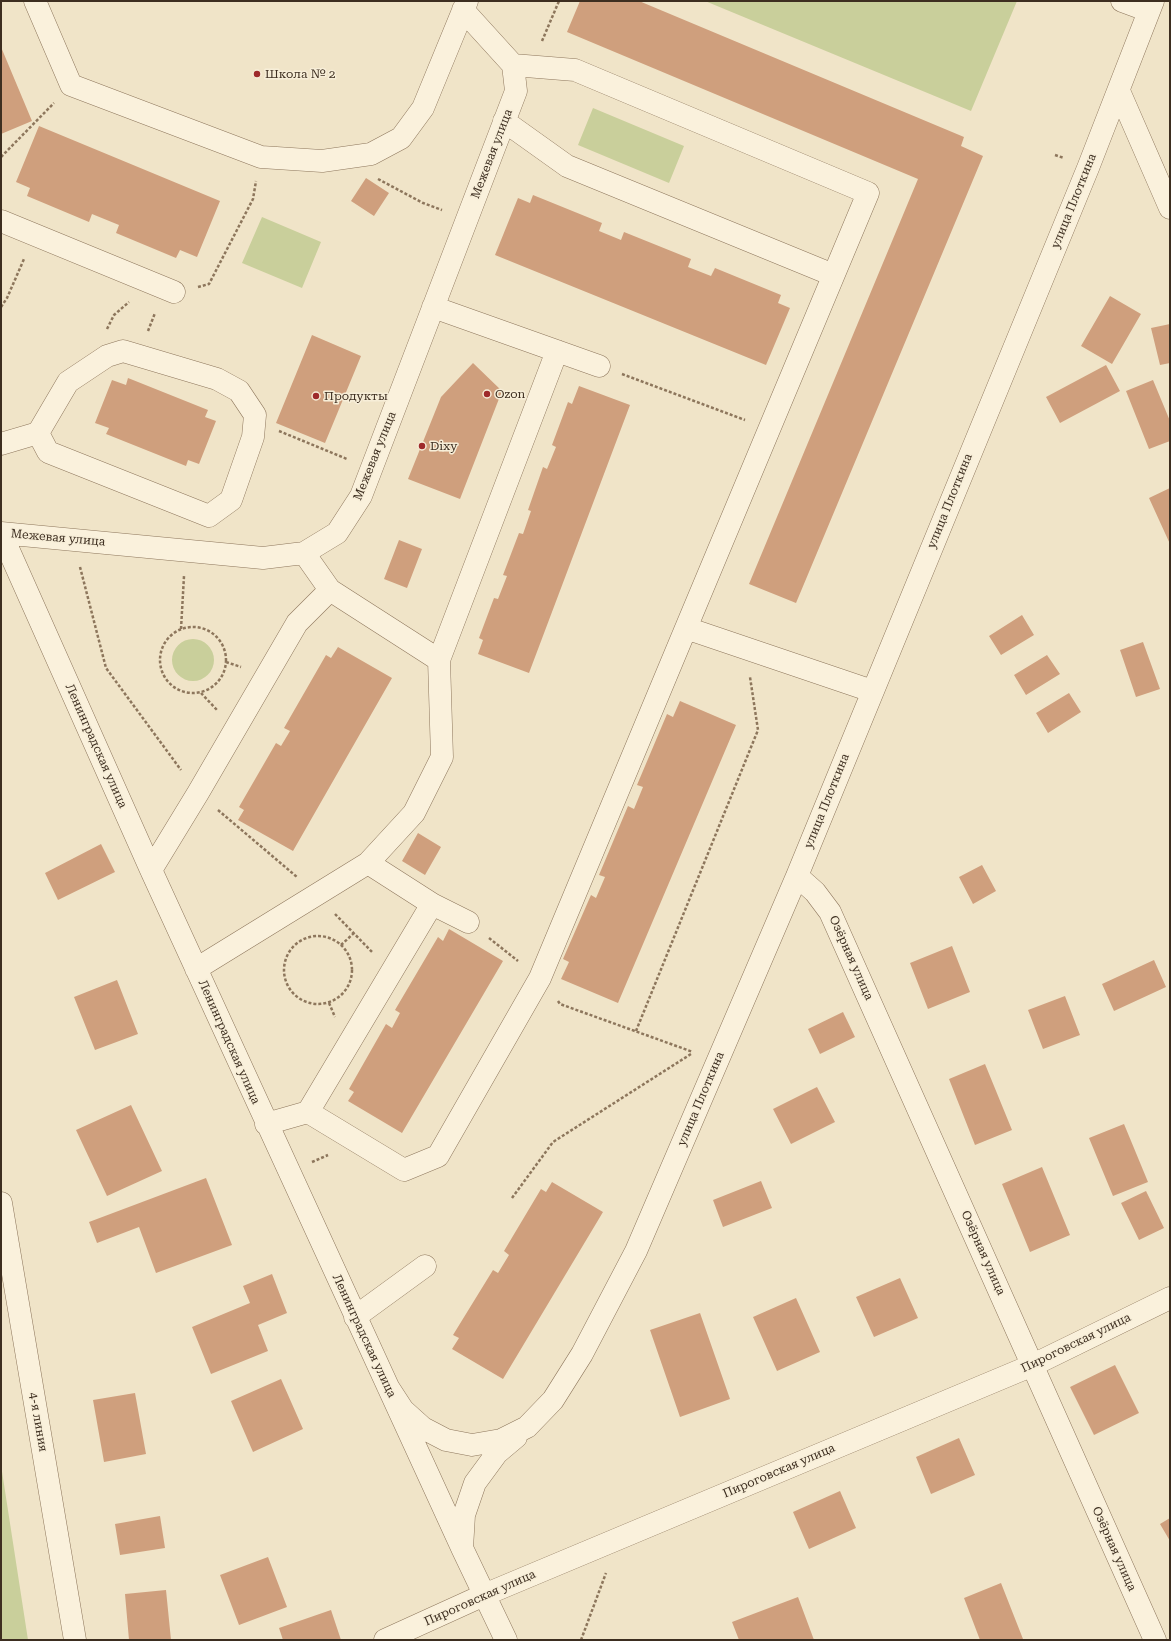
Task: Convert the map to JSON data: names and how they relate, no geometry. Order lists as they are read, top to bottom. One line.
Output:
{"streets":{"street":["Межевая улица","улица Плоткина","Ленинградская улица","Озёрная улица","Пироговская улица","4-я линия"]},"crossings":[["Межевая улица","Ленинградская улица"],["улица Плоткина","Ленинградская улица"],["улица Плоткина","Озёрная улица"],["Ленинградская улица","Пироговская улица"],["Озёрная улица","Пироговская улица"]],"places":["Школа № 2","Ozon","Продукты","Dixy"]}
